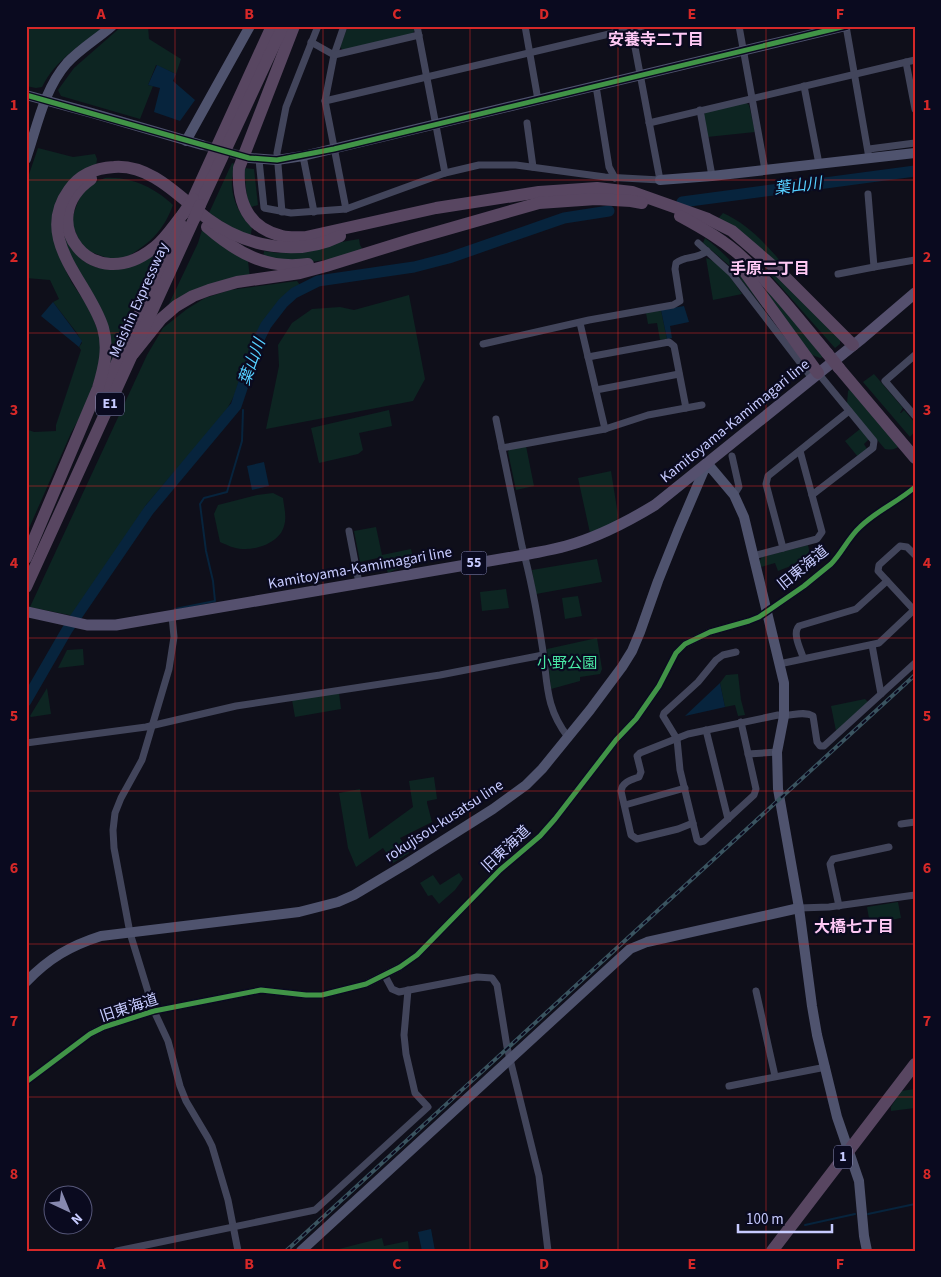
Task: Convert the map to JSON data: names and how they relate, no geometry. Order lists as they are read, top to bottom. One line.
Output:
{"streets":{"highway":["Meishin Expressway","E1","1"],"main road":["Kamitoyama-Kamimagari line","55"],"street":["旧東海道","rokujisou-kusatsu line"]},"crossings":[["Kamitoyama-Kamimagari line","rokujisou-kusatsu line"]],"districts":["安養寺二丁目","手原二丁目","大橋七丁目"],"water":["葉山川"],"parks":["小野公園"],"scale_bar":"100 m","north":"bottom right","grid":{"columns":["A","B","C","D","E","F"],"rows":["1","2","3","4","5","6","7","8"]}}
